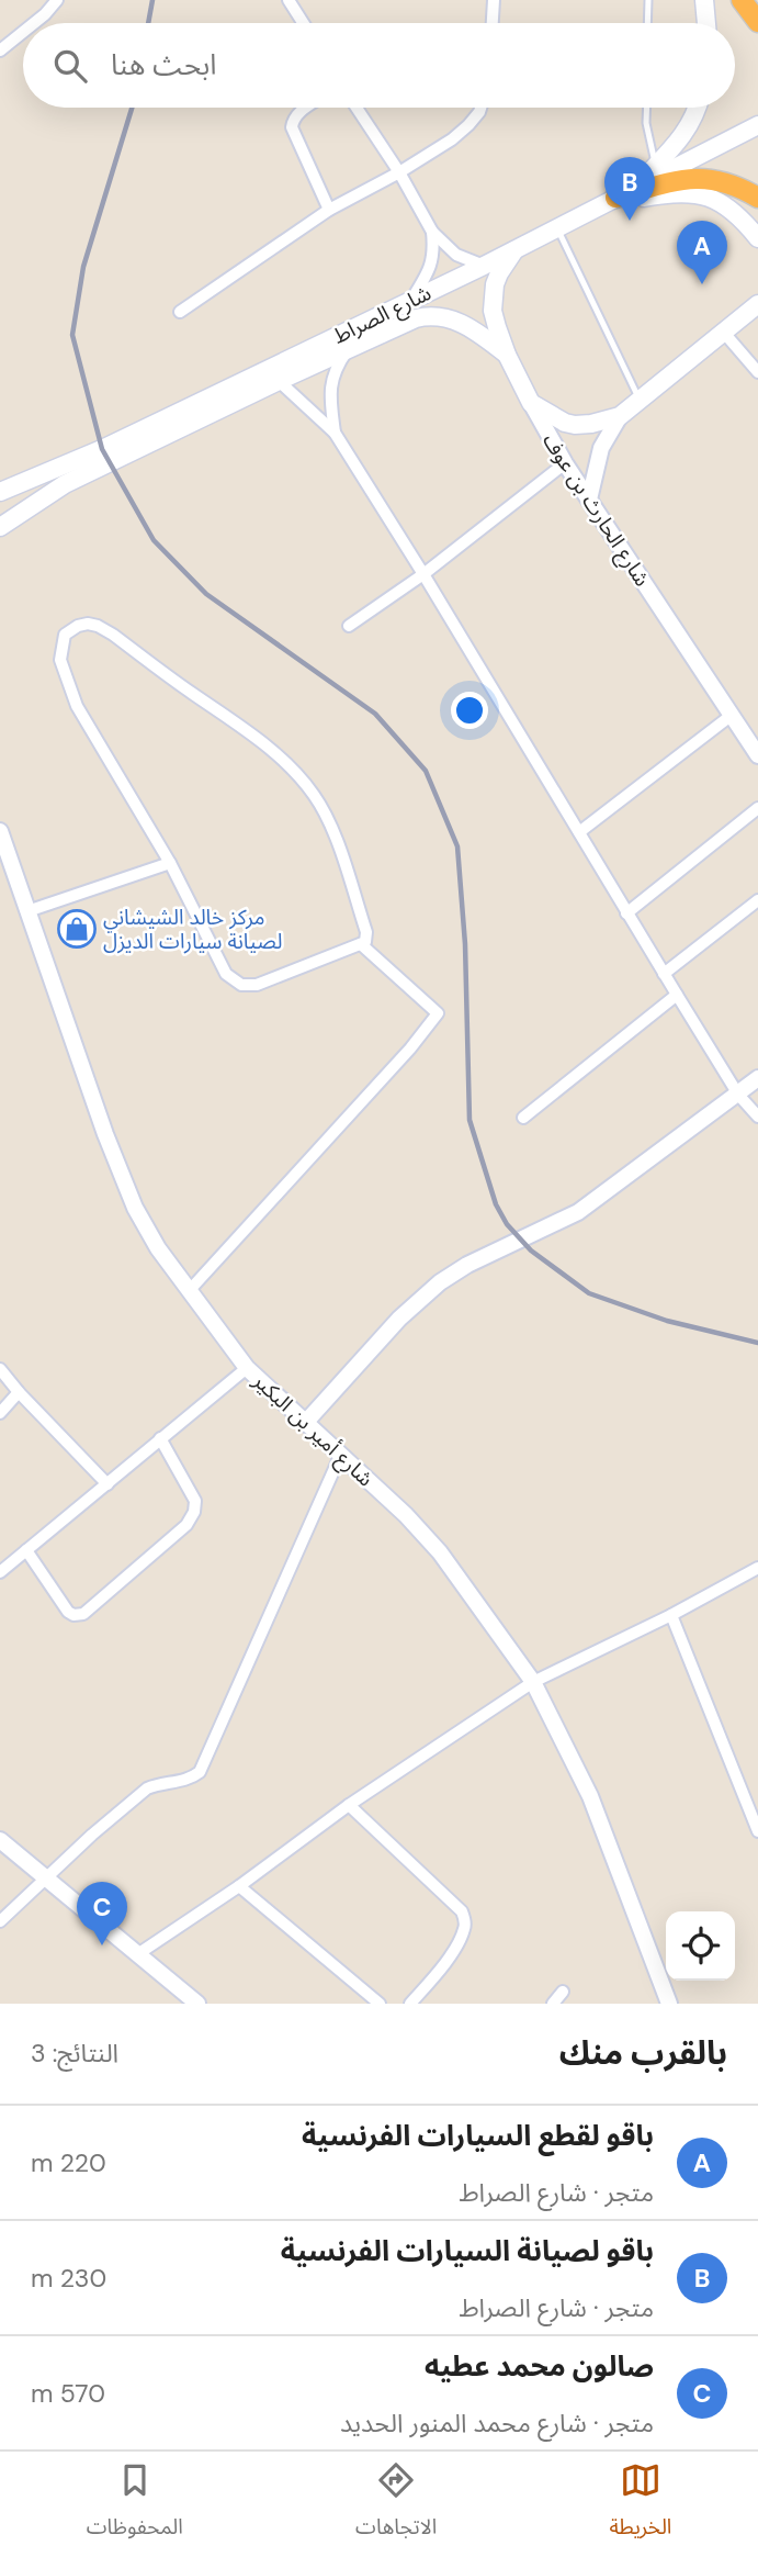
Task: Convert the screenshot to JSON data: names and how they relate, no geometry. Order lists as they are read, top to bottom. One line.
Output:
{"streets":{"main road":["شارع الصراط","شارع الحارث بن عوف"],"street":["شارع أمير بن البكير"]},"crossings":[["شارع الصراط","شارع الحارث بن عوف"]],"places":{"shop":["مركز خالد الشيشاني لصيانة سيارات الديزل"]},"page":{"search":"ابحث هنا","pins":["B","A","C"],"heading":["بالقرب منك","النتائج: 3"],"list":[{"mark":"A","name":"باقو لقطع السيارات الفرنسية","note":"متجر · شارع الصراط","value":"220 m"},{"mark":"B","name":"باقو لصيانة السيارات الفرنسية","note":"متجر · شارع الصراط","value":"230 m"},{"mark":"C","name":"صالون محمد عطيه","note":"متجر · شارع محمد المنور الحديد","value":"570 m"}],"nav":["الخريطة","الاتجاهات","المحفوظات"]}}
